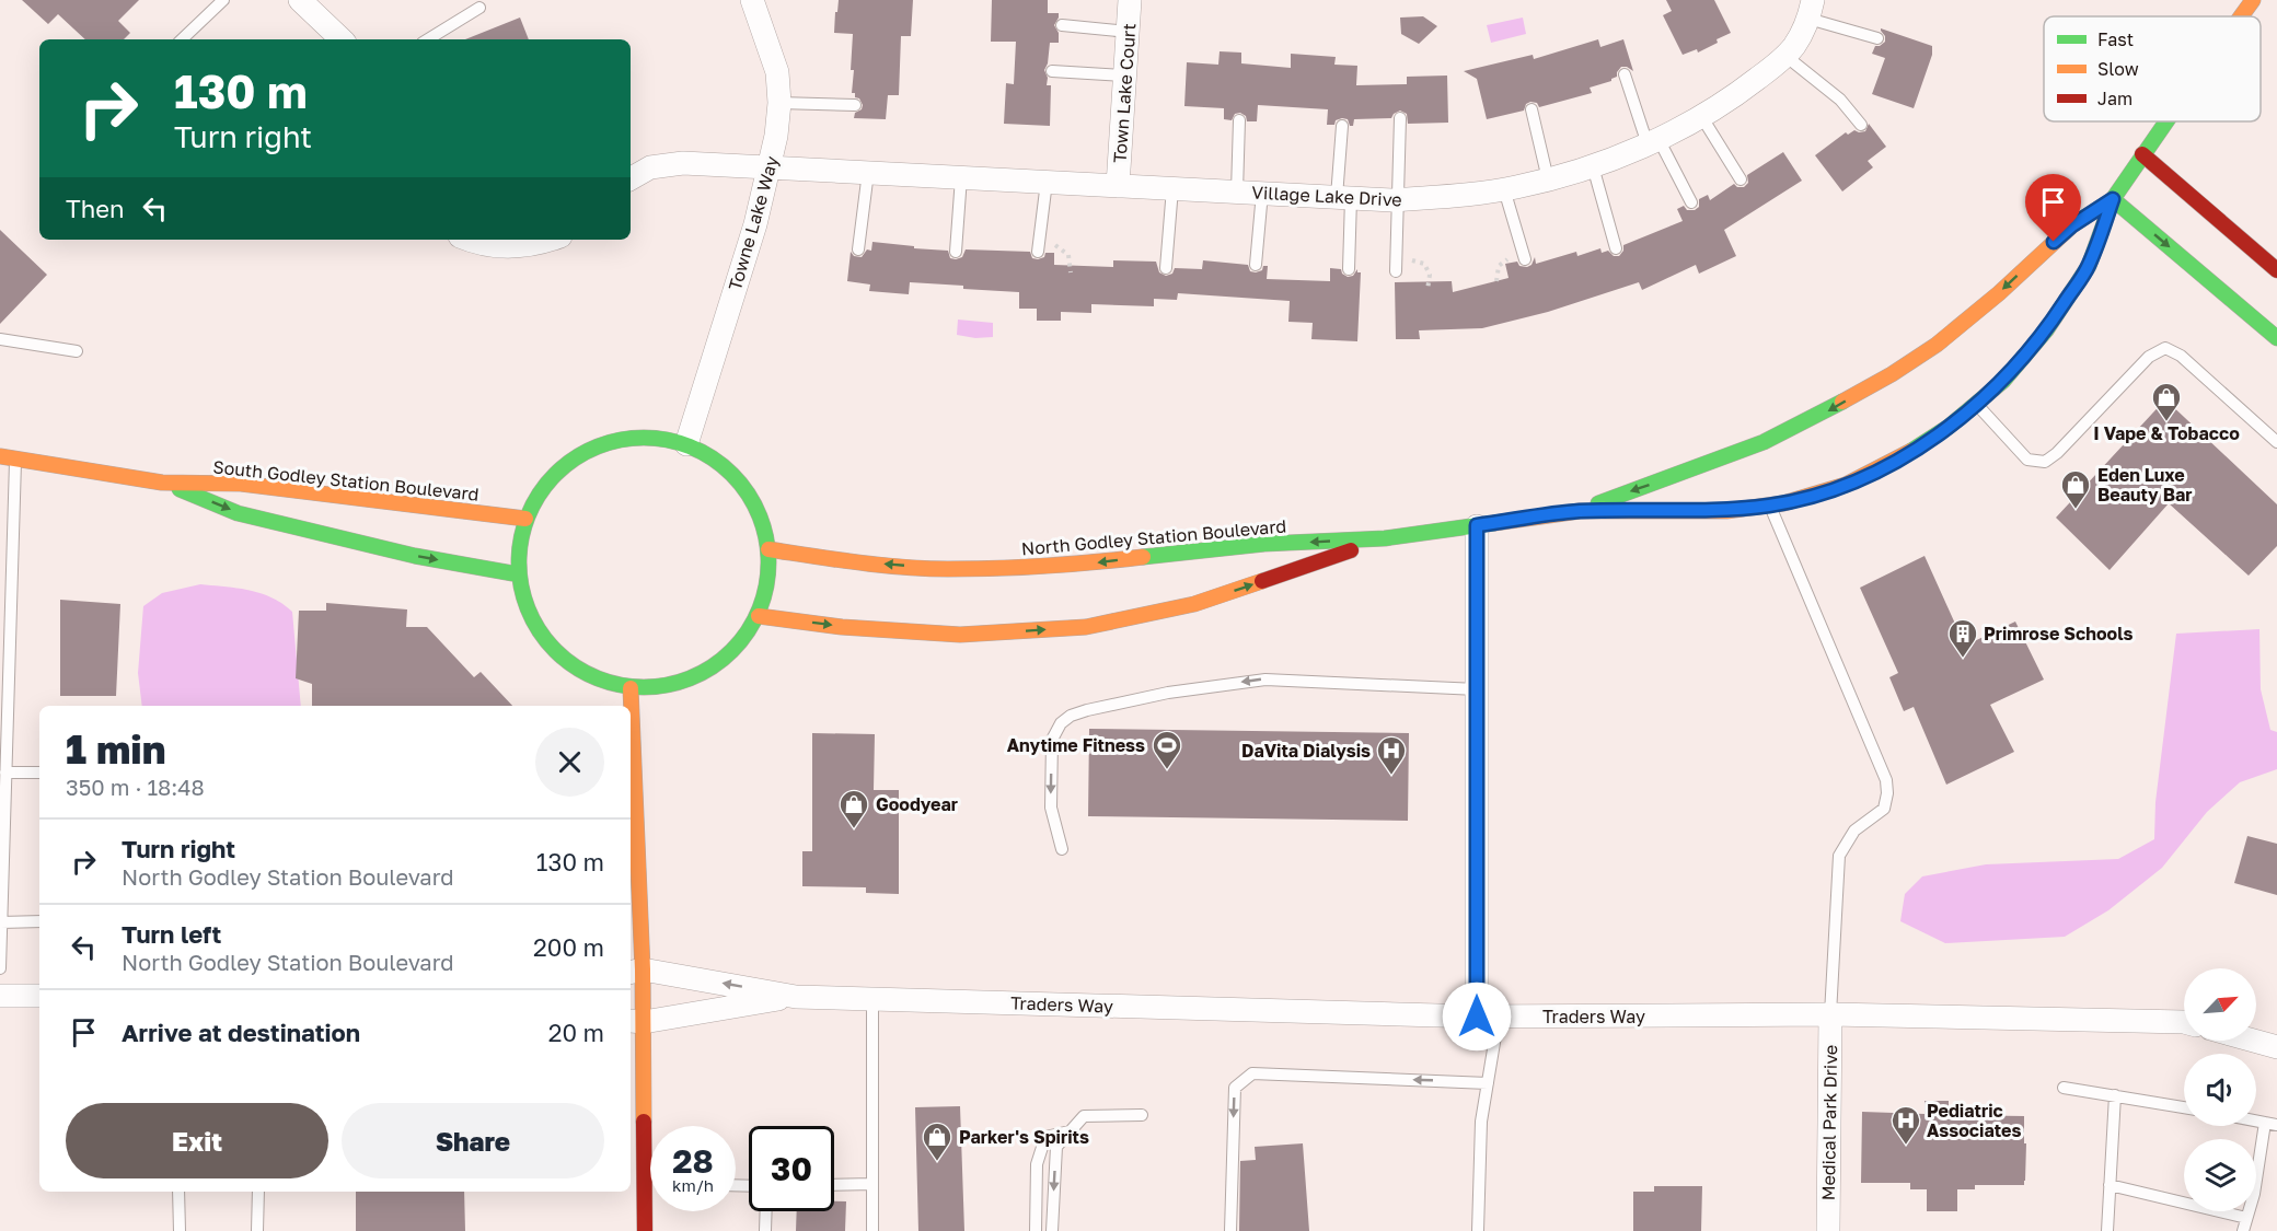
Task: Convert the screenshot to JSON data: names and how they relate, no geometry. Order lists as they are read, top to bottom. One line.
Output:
{"streets":{"street":["Town Lake Court","Village Lake Drive","Towne Lake Way","South Godley Station Boulevard","North Godley Station Boulevard","Traders Way","Medical Park Drive"]},"crossings":[["Town Lake Court","Village Lake Drive"],["Village Lake Drive","Towne Lake Way"],["Traders Way","Medical Park Drive"]],"places":{"shop":["I Vape & Tobacco","Eden Luxe Beauty Bar","Goodyear","Parker's Spirits"],"building":["Primrose Schools"],"sports":["Anytime Fitness"],"hospital":["DaVita Dialysis","Pediatric Associates"]},"legend":["Fast","Slow","Jam"],"north":"top right","page":{"turn":["130 m","Turn right"],"then":"Then","heading":["1 min","350 m · 18:48"],"list":[{"name":"Turn right","note":"North Godley Station Boulevard","value":"130 m"},{"name":"Turn left","note":"North Godley Station Boulevard","value":"200 m"},{"name":"Arrive at destination","value":"20 m"}],"buttons":["Exit","Share"],"speed":"28 km/h","limit":"30"}}
